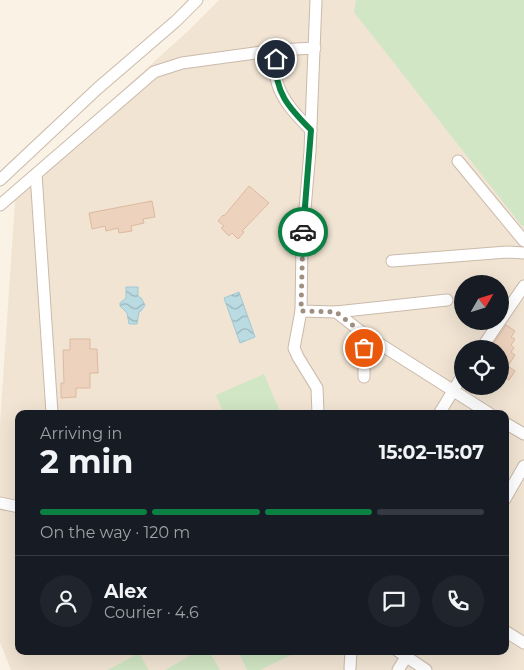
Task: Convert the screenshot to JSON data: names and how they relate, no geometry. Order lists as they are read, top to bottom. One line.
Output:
{"north":"top right","page":{"heading":["2 min","Arriving in","15:02–15:07"],"panel":["Alex","Courier · 4.6"],"bar":"On the way · 120 m"}}
